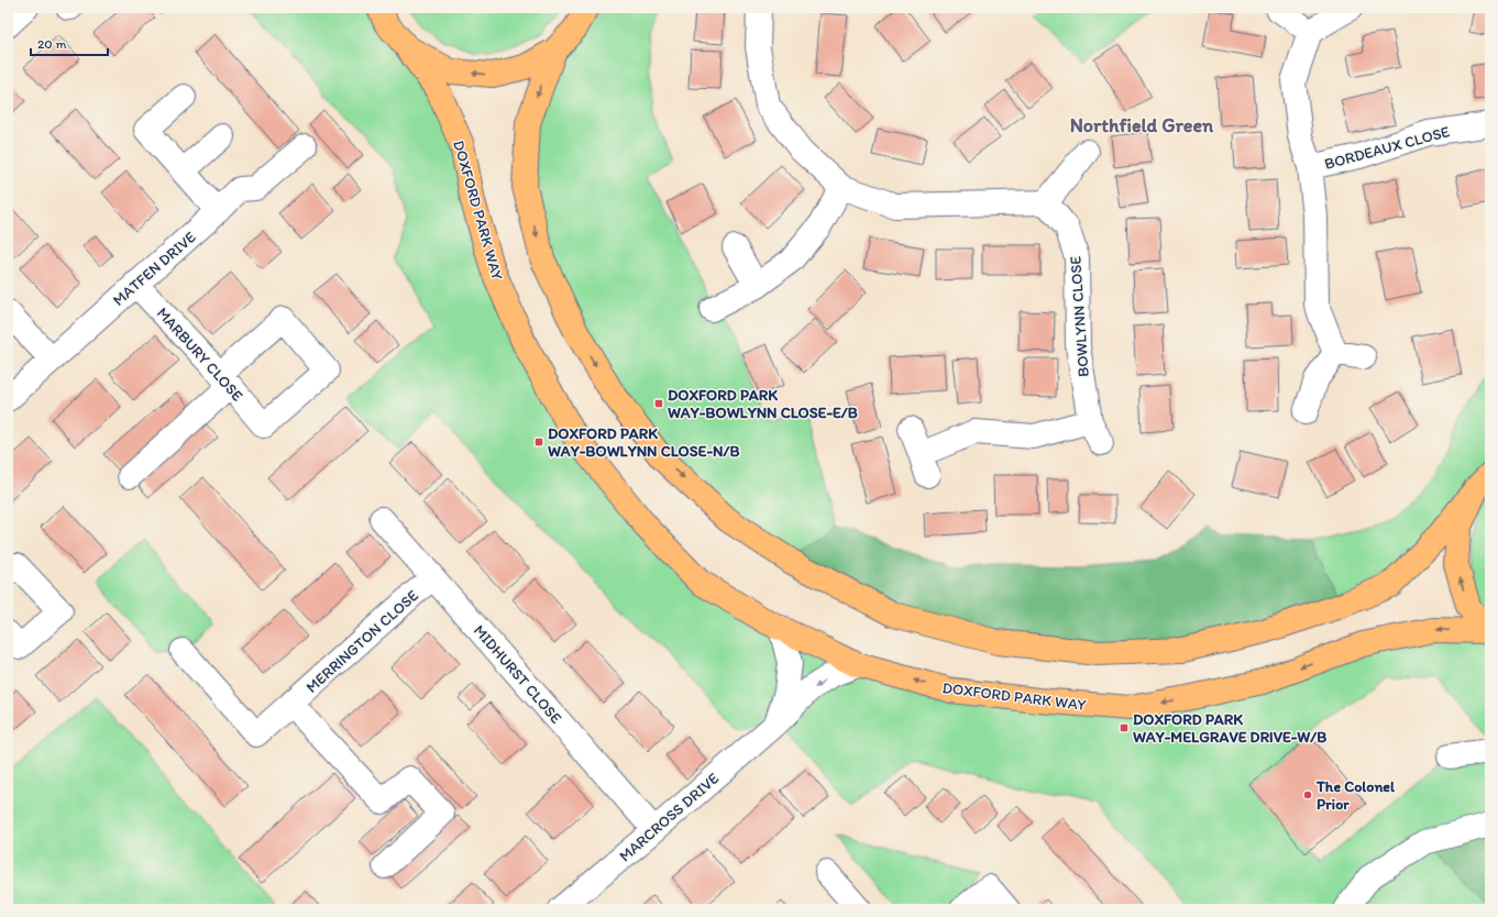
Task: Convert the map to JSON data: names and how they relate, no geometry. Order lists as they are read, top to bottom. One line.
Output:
{"streets":{"main road":["DOXFORD PARK WAY"],"street":["BORDEAUX CLOSE","MATFEN DRIVE","BOWLYNN CLOSE","MARBURY CLOSE","MERRINGTON CLOSE","MIDHURST CLOSE","MARCROSS DRIVE"]},"crossings":[["DOXFORD PARK WAY","MARCROSS DRIVE"],["MATFEN DRIVE","MARBURY CLOSE"],["MERRINGTON CLOSE","MIDHURST CLOSE"],["MIDHURST CLOSE","MARCROSS DRIVE"]],"districts":["Northfield Green"],"places":{"transit":["DOXFORD PARK WAY-BOWLYNN CLOSE-E/B","DOXFORD PARK WAY-BOWLYNN CLOSE-N/B","DOXFORD PARK WAY-MELGRAVE DRIVE-W/B"],"other":["The Colonel Prior"]},"scale_bar":"20 m"}
